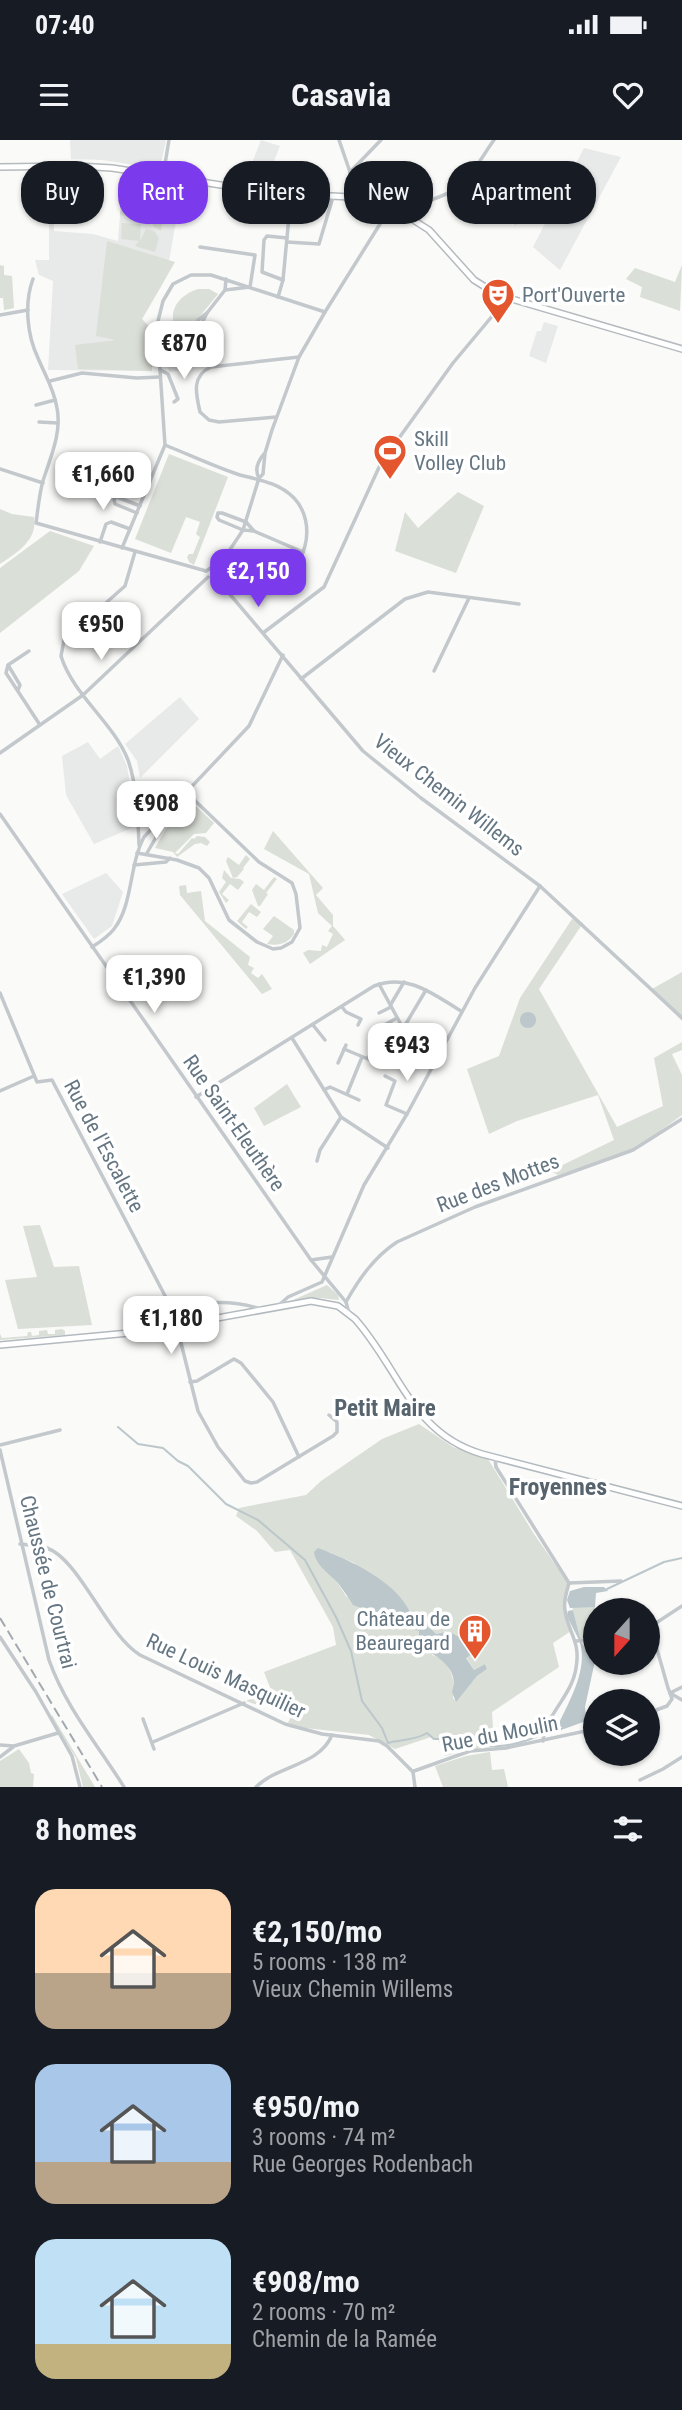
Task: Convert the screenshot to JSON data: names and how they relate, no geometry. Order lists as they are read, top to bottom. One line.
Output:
{"streets":{"street":["Vieux Chemin Willems","Rue Saint-Eleuthère","Rue de l'Escalette","Rue des Mottes","Chaussée de Courtrai","Rue Louis Masquilier","Rue du Moulin"]},"crossings":[["Rue Saint-Eleuthère","Rue des Mottes"],["Chaussée de Courtrai","Rue Louis Masquilier"],["Rue Louis Masquilier","Rue du Moulin"]],"districts":["Petit Maire","Froyennes"],"places":{"theatre":["Port'Ouverte"],"sports":["Skill Volley Club"],"building":["Château de Beauregard"]},"north":"bottom","page":{"status":"07:40","header":"Casavia","chip":["Buy","Rent","Filters","New","Apartment"],"price":["€870","€1,660","€2,150","€950","€908","€1,390","€943","€1,180"],"heading":"8 homes","list":[{"name":"€2,150/mo","note":"5 rooms · 138 m² · Vieux Chemin Willems"},{"name":"€950/mo","note":"3 rooms · 74 m² · Rue Georges Rodenbach"},{"name":"€908/mo","note":"2 rooms · 70 m² · Chemin de la Ramée"}]}}
